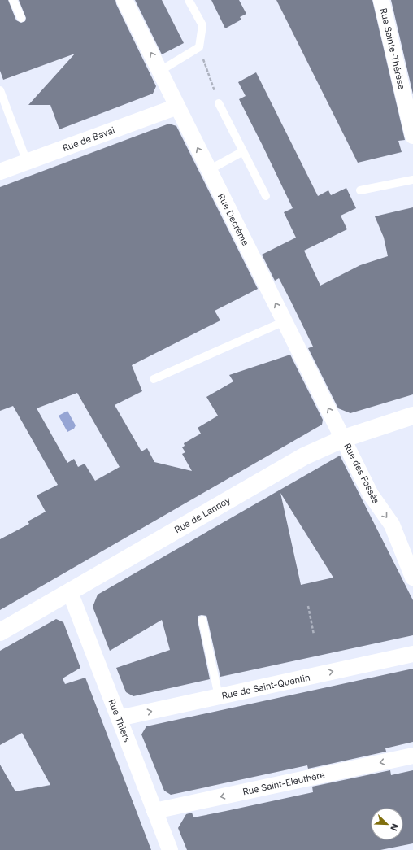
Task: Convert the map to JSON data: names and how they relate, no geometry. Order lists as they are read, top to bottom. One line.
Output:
{"streets":{"main road":["Rue de Lannoy"],"street":["Rue Sainte-Thérèse","Rue de Bavai","Rue Decrème","Rue des Fossés","Rue de Saint-Quentin","Rue Thiers","Rue Saint-Eleuthère"]},"crossings":[["Rue de Bavai","Rue Decrème"],["Rue Decrème","Rue des Fossés"],["Rue Decrème","Rue de Lannoy"],["Rue des Fossés","Rue de Lannoy"],["Rue de Lannoy","Rue Thiers"],["Rue de Saint-Quentin","Rue Thiers"],["Rue Thiers","Rue Saint-Eleuthère"]],"one_way":["Rue Decrème","Rue des Fossés","Rue de Saint-Quentin","Rue Saint-Eleuthère"],"north":"bottom right"}
